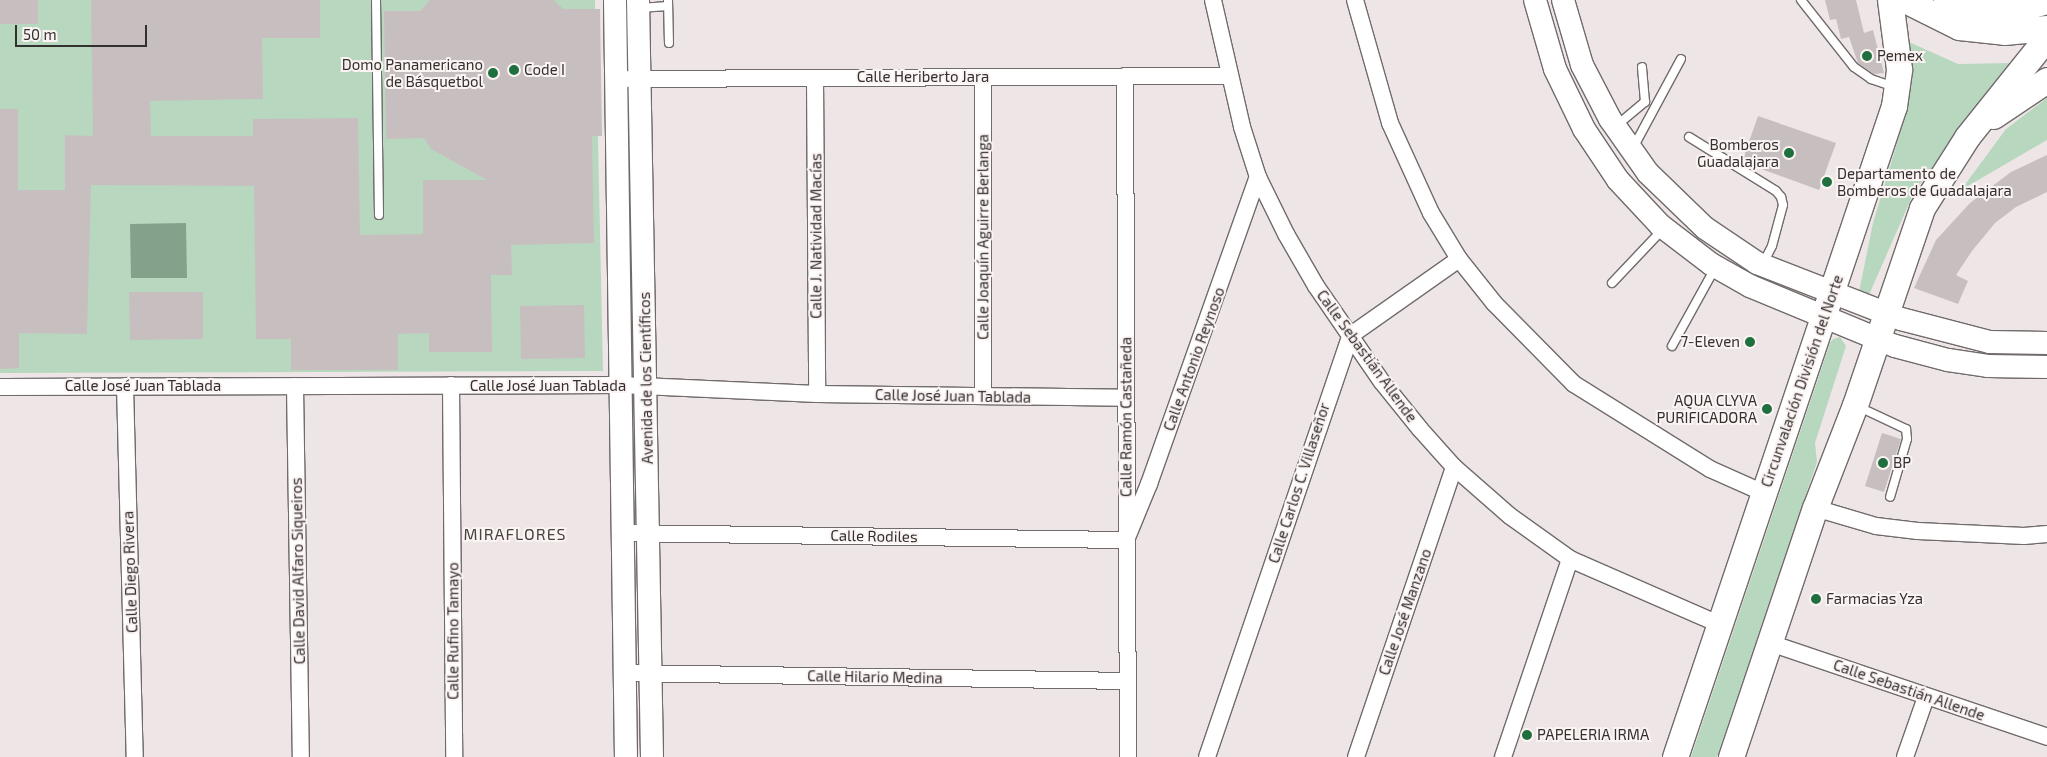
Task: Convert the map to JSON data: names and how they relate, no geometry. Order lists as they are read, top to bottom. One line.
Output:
{"streets":{"main road":["Circunvalación División del Norte"],"street":["Calle Heriberto Jara","Calle J. Natividad Macías","Calle Joaquín Aguirre Berlanga","Calle Sebastián Allende","Calle Antonio Reynoso","Avenida de los Científicos","Calle José Juan Tablada","Calle Ramón Castañeda","Calle Carlos C. Villaseñor","Calle Rodiles","Calle David Alfaro Siqueiros","Calle Diego Rivera","Calle José Manzano","Calle Rufino Tamayo","Calle Hilario Medina"]},"crossings":[["Calle Heriberto Jara","Calle J. Natividad Macías"],["Calle Heriberto Jara","Calle Joaquín Aguirre Berlanga"],["Calle Heriberto Jara","Calle Sebastián Allende"],["Calle Heriberto Jara","Avenida de los Científicos"],["Calle Heriberto Jara","Calle Ramón Castañeda"],["Calle J. Natividad Macías","Calle José Juan Tablada"],["Calle Joaquín Aguirre Berlanga","Calle José Juan Tablada"],["Calle Sebastián Allende","Calle Antonio Reynoso"],["Calle Sebastián Allende","Circunvalación División del Norte"],["Calle Sebastián Allende","Calle Carlos C. Villaseñor"],["Calle Sebastián Allende","Calle José Manzano"],["Calle Antonio Reynoso","Calle Ramón Castañeda"],["Calle Antonio Reynoso","Calle Rodiles"],["Avenida de los Científicos","Calle José Juan Tablada"],["Avenida de los Científicos","Calle Rodiles"],["Avenida de los Científicos","Calle Hilario Medina"],["Calle José Juan Tablada","Calle Ramón Castañeda"],["Calle José Juan Tablada","Calle David Alfaro Siqueiros"],["Calle José Juan Tablada","Calle Diego Rivera"],["Calle José Juan Tablada","Calle Rufino Tamayo"],["Calle Ramón Castañeda","Calle Rodiles"],["Calle Ramón Castañeda","Calle Hilario Medina"]],"districts":["MIRAFLORES"],"places":["Pemex","Code I","Domo Panamericano de Básquetbol","Bomberos Guadalajara","Departamento de Bomberos de Guadalajara","7-Eleven","AQUA CLYVA PURIFICADORA","BP","Farmacias Yza","PAPELERIA IRMA"],"scale_bar":"50 m"}
